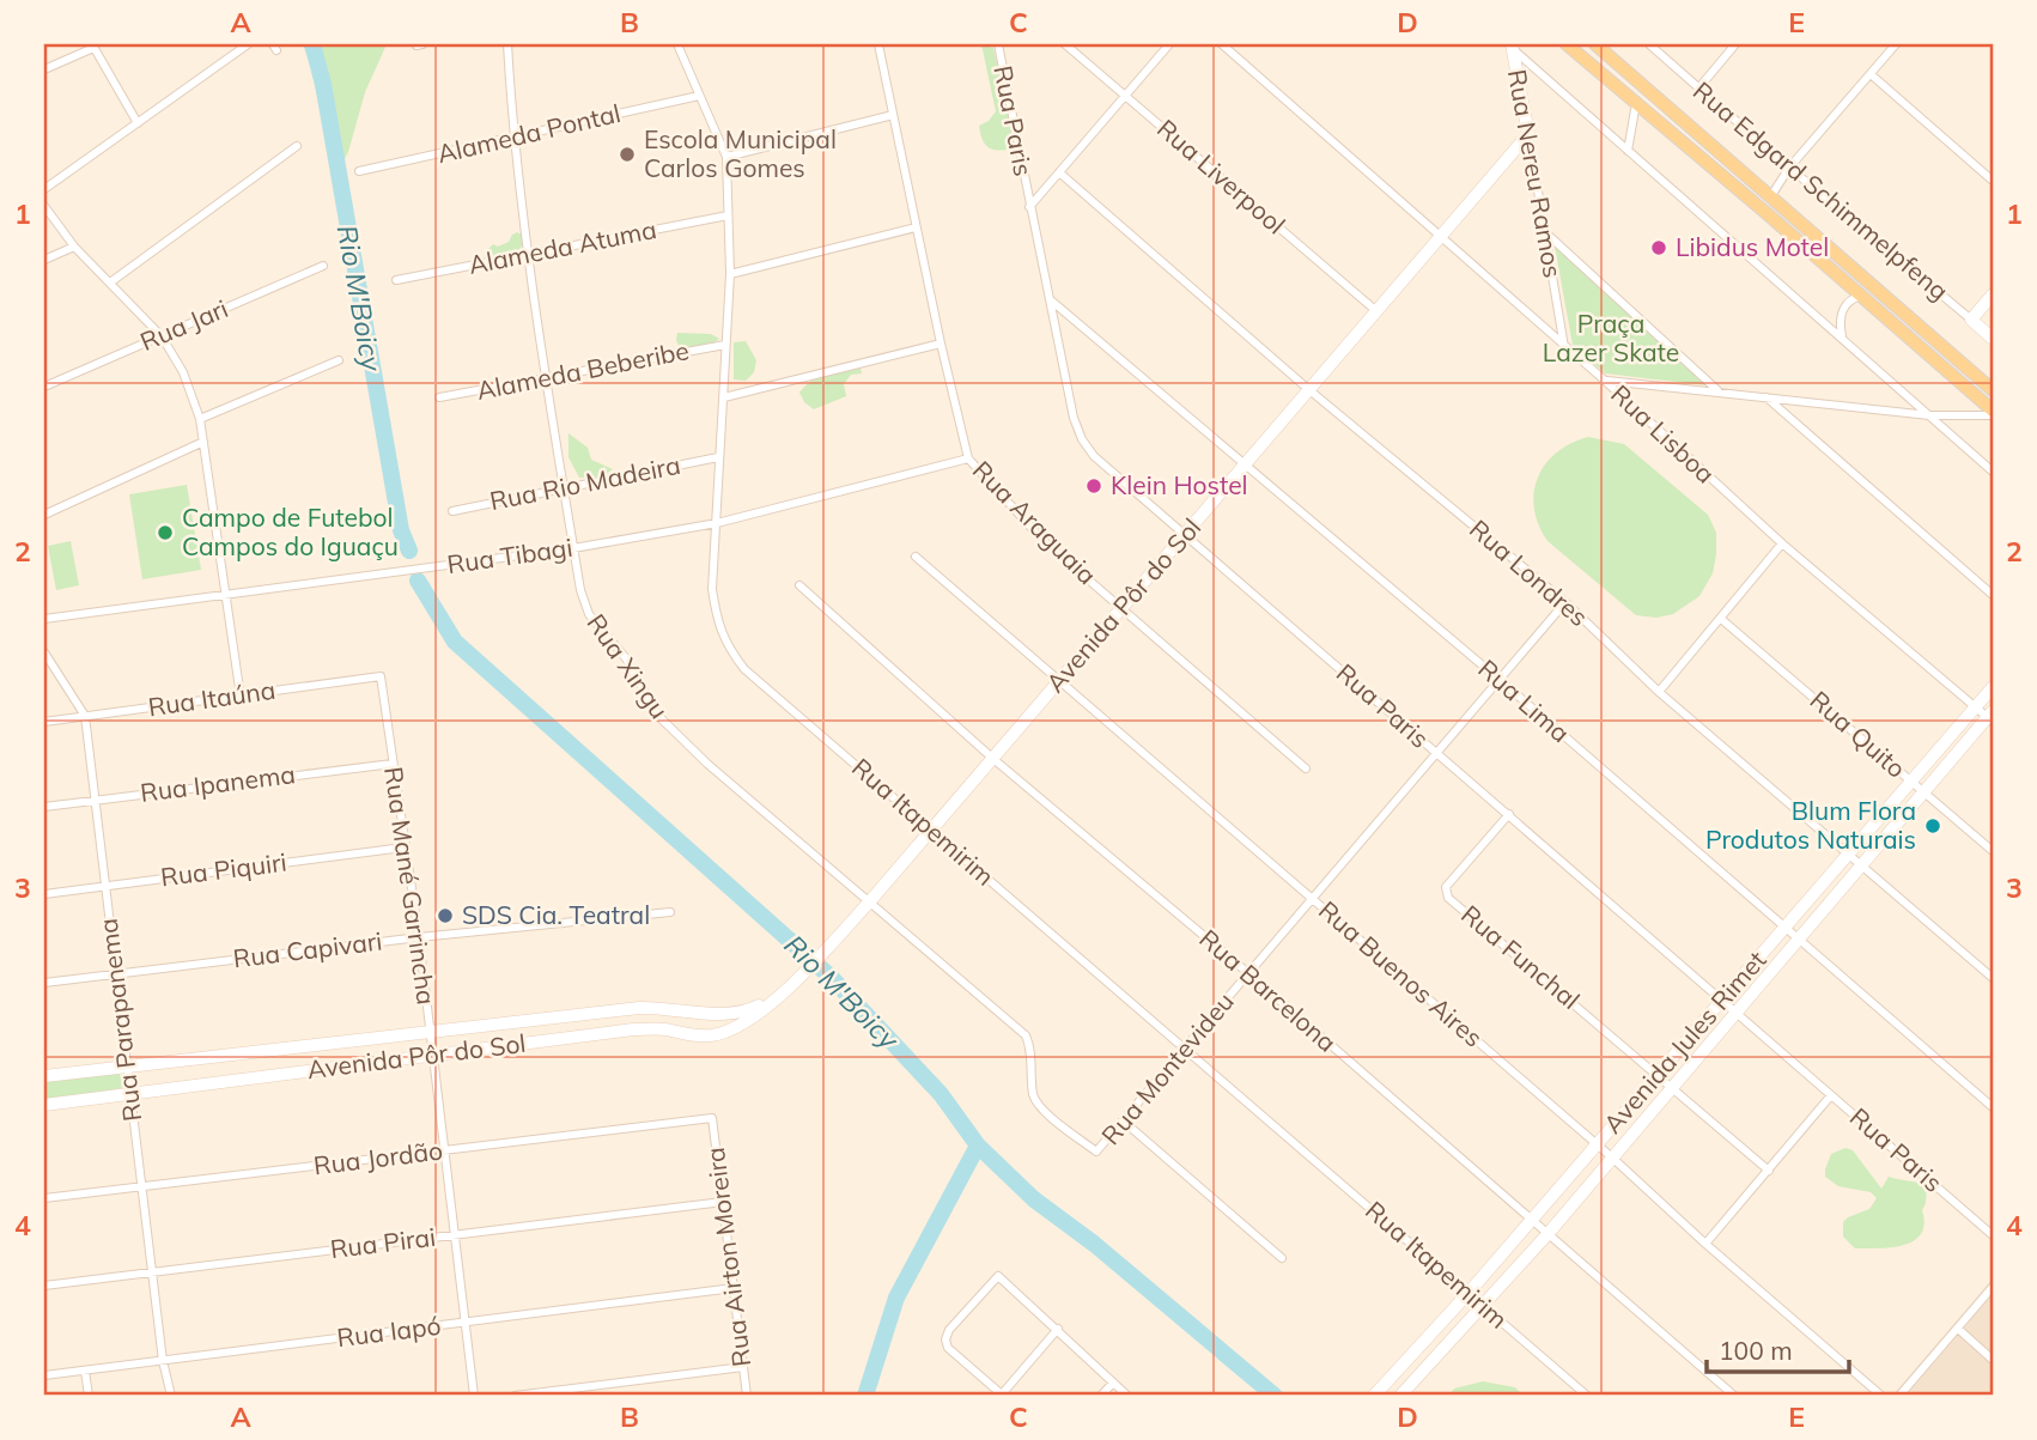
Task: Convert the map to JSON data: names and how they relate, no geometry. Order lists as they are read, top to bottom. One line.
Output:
{"streets":{"street":["Rua Paris","Alameda Pontal","Rua Nereu Ramos","Rua Liverpool","Rua Edgard Schimmelpfeng","Alameda Atuma","Rua Jari","Alameda Beberibe","Rua Lisboa","Rua Rio Madeira","Rua Araguaia","Rua Tibagi","Rua Londres","Avenida Pôr do Sol","Rua Xingu","Rua Itaúna","Rua Lima","Rua Quito","Rua Ipanema","Rua Itapemirim","Rua Piquiri","Rua Mané Garrincha","Rua Capivari","Rua Funchal","Rua Buenos Aires","Rua Barcelona","Rua Parapanema","Avenida Jules Rimet","Rua Montevideu","Rua Jordão","Rua Pirai","Rua Airton Moreira","Rua Iapó"]},"crossings":[["Rua Paris","Avenida Pôr do Sol"],["Rua Paris","Rua Lima"],["Rua Paris","Rua Funchal"],["Rua Paris","Avenida Jules Rimet"],["Rua Paris","Rua Montevideu"],["Alameda Pontal","Rua Xingu"],["Alameda Pontal","Rua Itapemirim"],["Rua Nereu Ramos","Rua Lisboa"],["Rua Nereu Ramos","Avenida Pôr do Sol"],["Rua Liverpool","Avenida Pôr do Sol"],["Alameda Atuma","Rua Xingu"],["Alameda Atuma","Rua Itapemirim"],["Alameda Beberibe","Rua Xingu"],["Alameda Beberibe","Rua Itapemirim"],["Rua Lisboa","Avenida Pôr do Sol"],["Rua Lisboa","Avenida Jules Rimet"],["Rua Rio Madeira","Rua Xingu"],["Rua Rio Madeira","Rua Itapemirim"],["Rua Araguaia","Rua Tibagi"],["Rua Araguaia","Avenida Pôr do Sol"],["Rua Tibagi","Rua Xingu"],["Rua Tibagi","Rua Itapemirim"],["Rua Londres","Avenida Pôr do Sol"],["Rua Londres","Avenida Jules Rimet"],["Rua Londres","Rua Montevideu"],["Avenida Pôr do Sol","Rua Xingu"],["Avenida Pôr do Sol","Rua Lima"],["Avenida Pôr do Sol","Rua Itapemirim"],["Avenida Pôr do Sol","Rua Mané Garrincha"],["Avenida Pôr do Sol","Rua Buenos Aires"],["Avenida Pôr do Sol","Rua Barcelona"],["Avenida Pôr do Sol","Rua Parapanema"],["Rua Xingu","Rua Montevideu"],["Rua Itaúna","Rua Mané Garrincha"],["Rua Itaúna","Rua Parapanema"],["Rua Lima","Avenida Jules Rimet"],["Rua Lima","Rua Montevideu"],["Rua Quito","Avenida Jules Rimet"],["Rua Ipanema","Rua Mané Garrincha"],["Rua Ipanema","Rua Parapanema"],["Rua Itapemirim","Avenida Jules Rimet"],["Rua Itapemirim","Rua Montevideu"],["Rua Piquiri","Rua Mané Garrincha"],["Rua Piquiri","Rua Parapanema"],["Rua Mané Garrincha","Rua Capivari"],["Rua Mané Garrincha","Rua Jordão"],["Rua Mané Garrincha","Rua Pirai"],["Rua Mané Garrincha","Rua Iapó"],["Rua Capivari","Rua Parapanema"],["Rua Funchal","Avenida Jules Rimet"],["Rua Buenos Aires","Avenida Jules Rimet"],["Rua Buenos Aires","Rua Montevideu"],["Rua Barcelona","Avenida Jules Rimet"],["Rua Barcelona","Rua Montevideu"],["Rua Parapanema","Rua Jordão"],["Rua Parapanema","Rua Pirai"],["Rua Parapanema","Rua Iapó"],["Rua Jordão","Rua Airton Moreira"],["Rua Pirai","Rua Airton Moreira"],["Rua Airton Moreira","Rua Iapó"]],"water":["Rio M'Boicy"],"parks":["Praça Lazer Skate"],"places":["Escola Municipal Carlos Gomes","Libidus Motel","Klein Hostel","Campo de Futebol Campos do Iguaçu","Blum Flora Produtos Naturais","SDS Cia. Teatral"],"scale_bar":"100 m","grid":{"columns":["A","B","C","D","E"],"rows":["1","2","3","4"]}}
